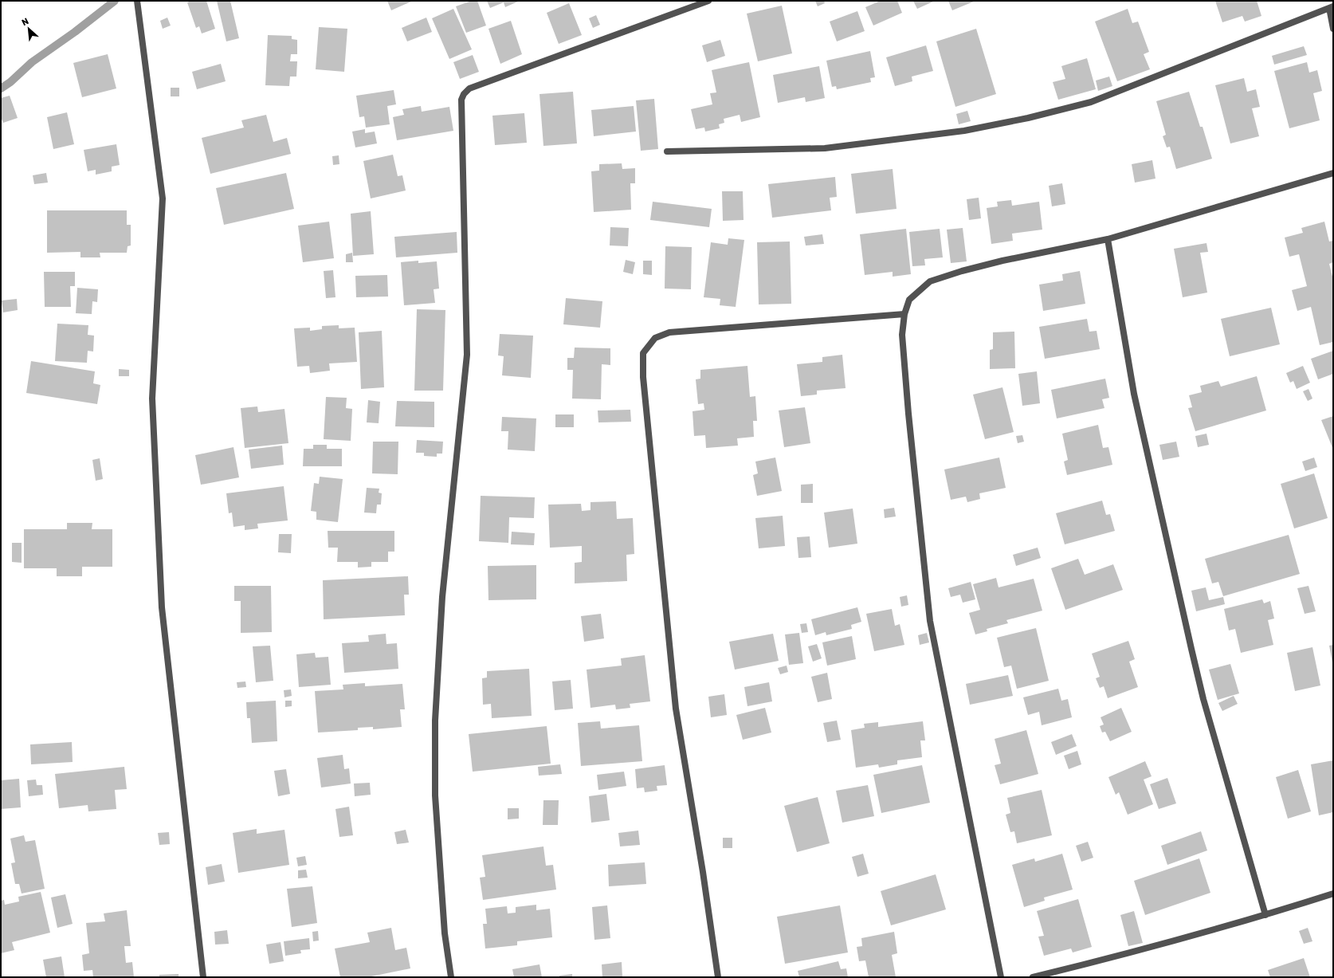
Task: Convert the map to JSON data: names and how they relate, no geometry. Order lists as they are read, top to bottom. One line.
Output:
{"north":"top left"}
